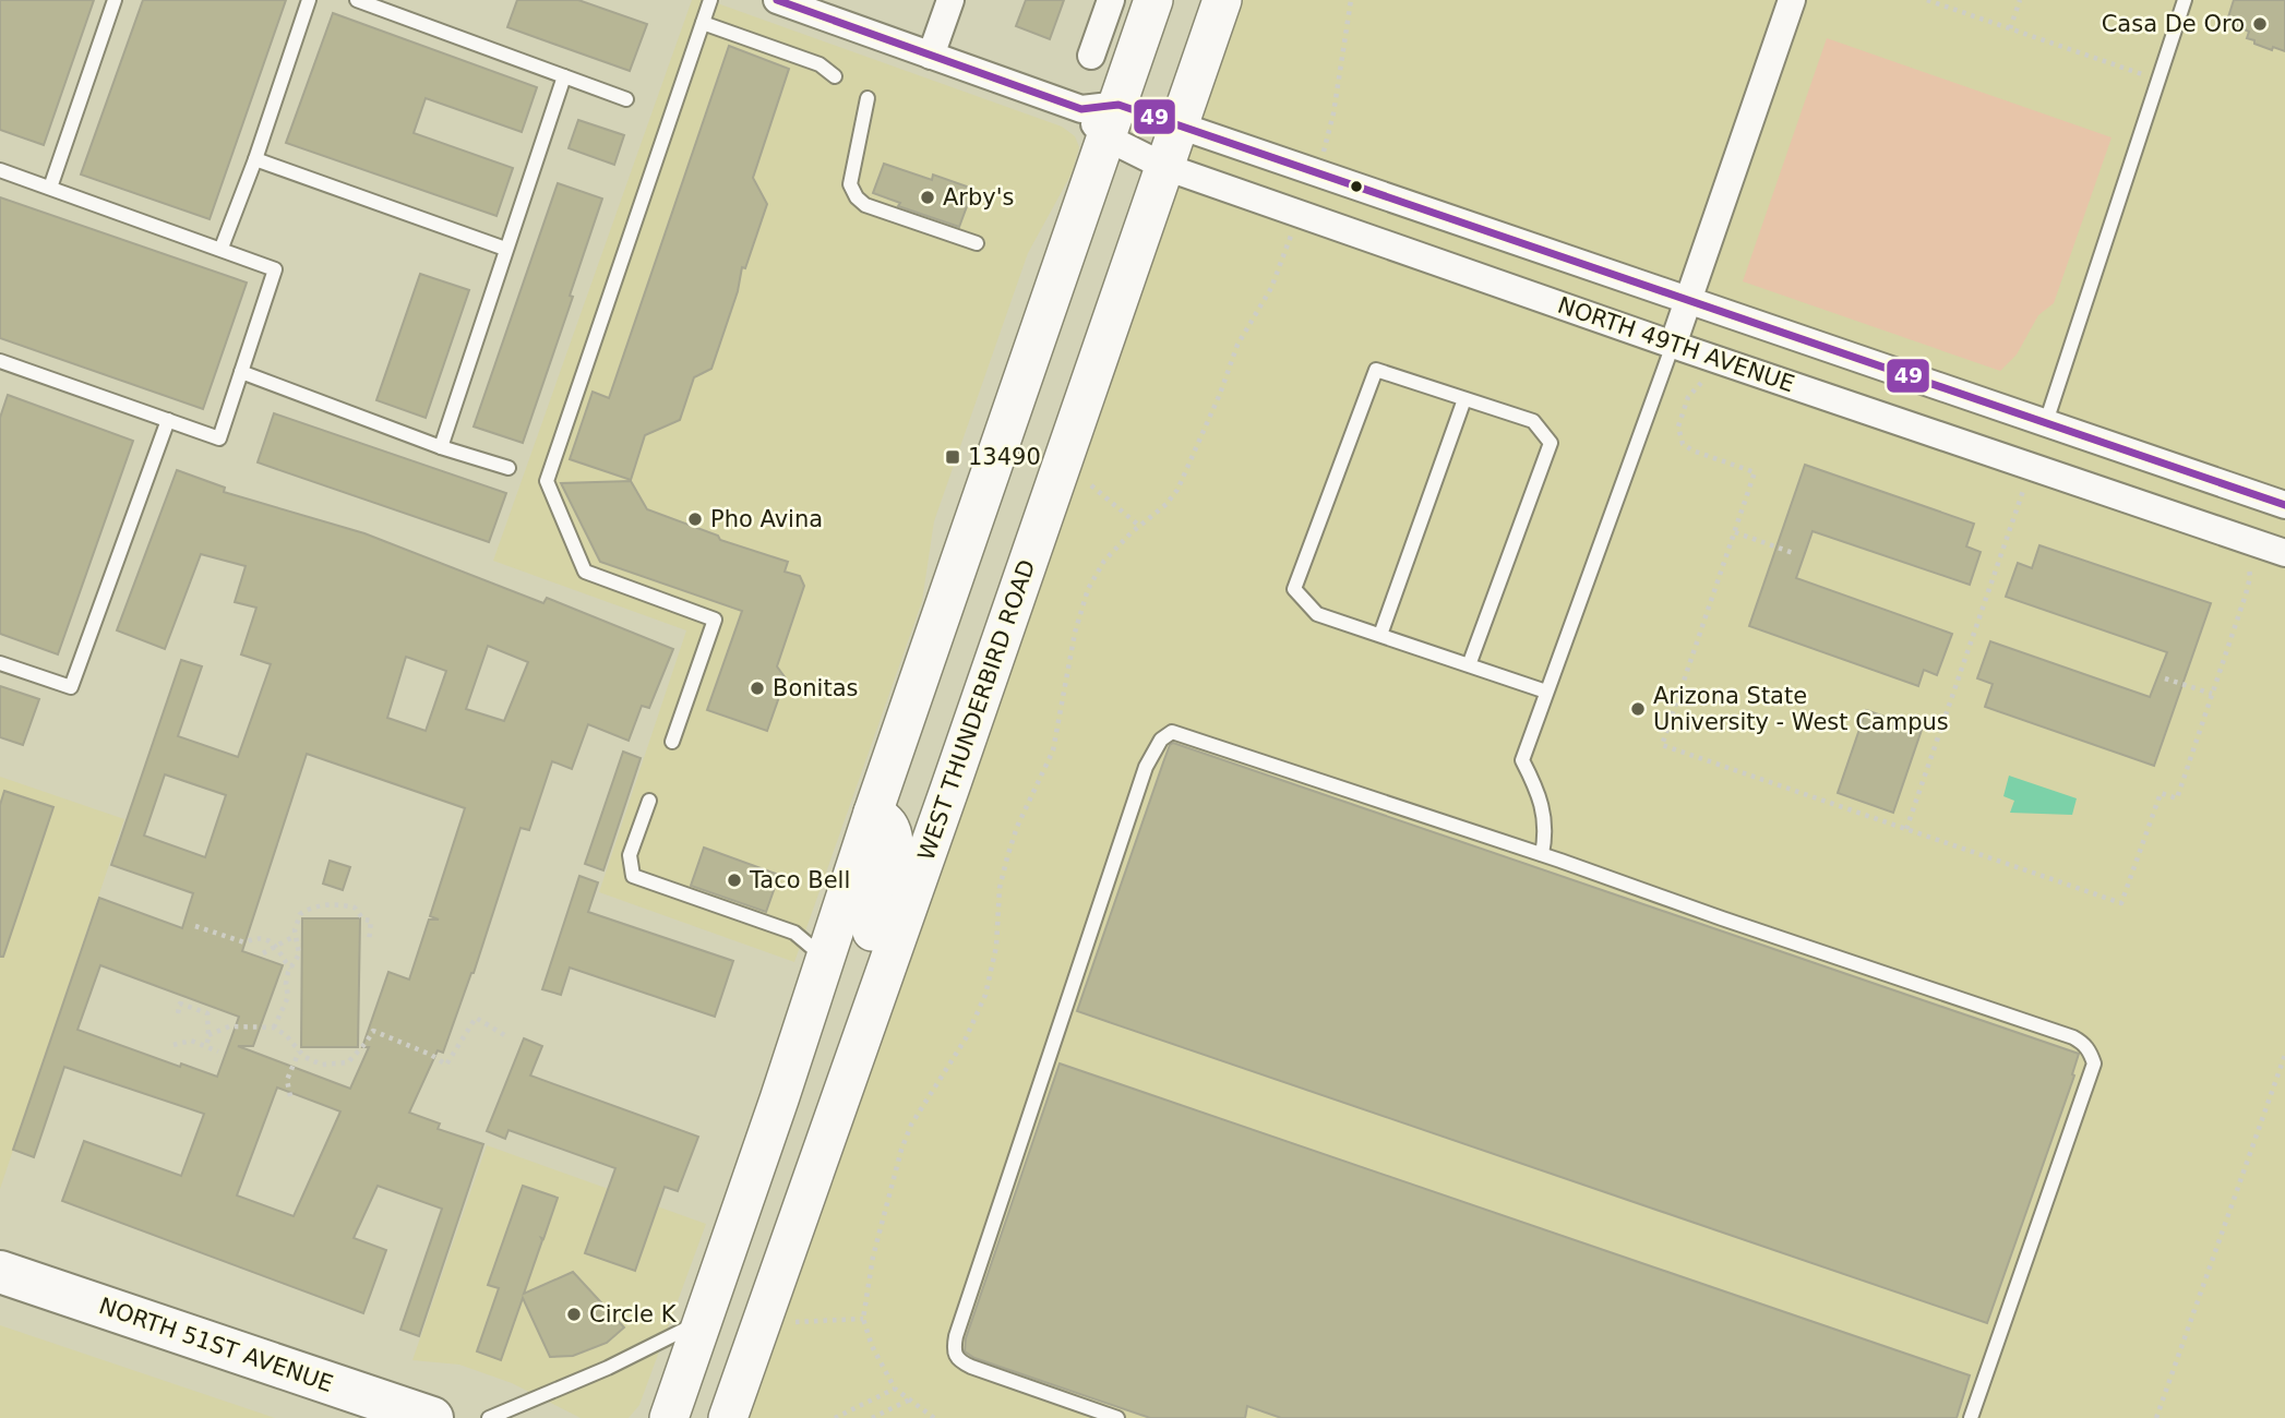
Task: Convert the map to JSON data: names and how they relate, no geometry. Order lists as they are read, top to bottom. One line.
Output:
{"streets":{"main road":["WEST THUNDERBIRD ROAD","NORTH 51ST AVENUE"],"street":["NORTH 49TH AVENUE"]},"crossings":[["NORTH 49TH AVENUE","WEST THUNDERBIRD ROAD"]],"places":{"other":["Casa De Oro","Arby's","Pho Avina","Bonitas","Arizona State University - West Campus","Taco Bell","Circle K"],"transit":["13490"]},"lines":["transit line 49"]}
